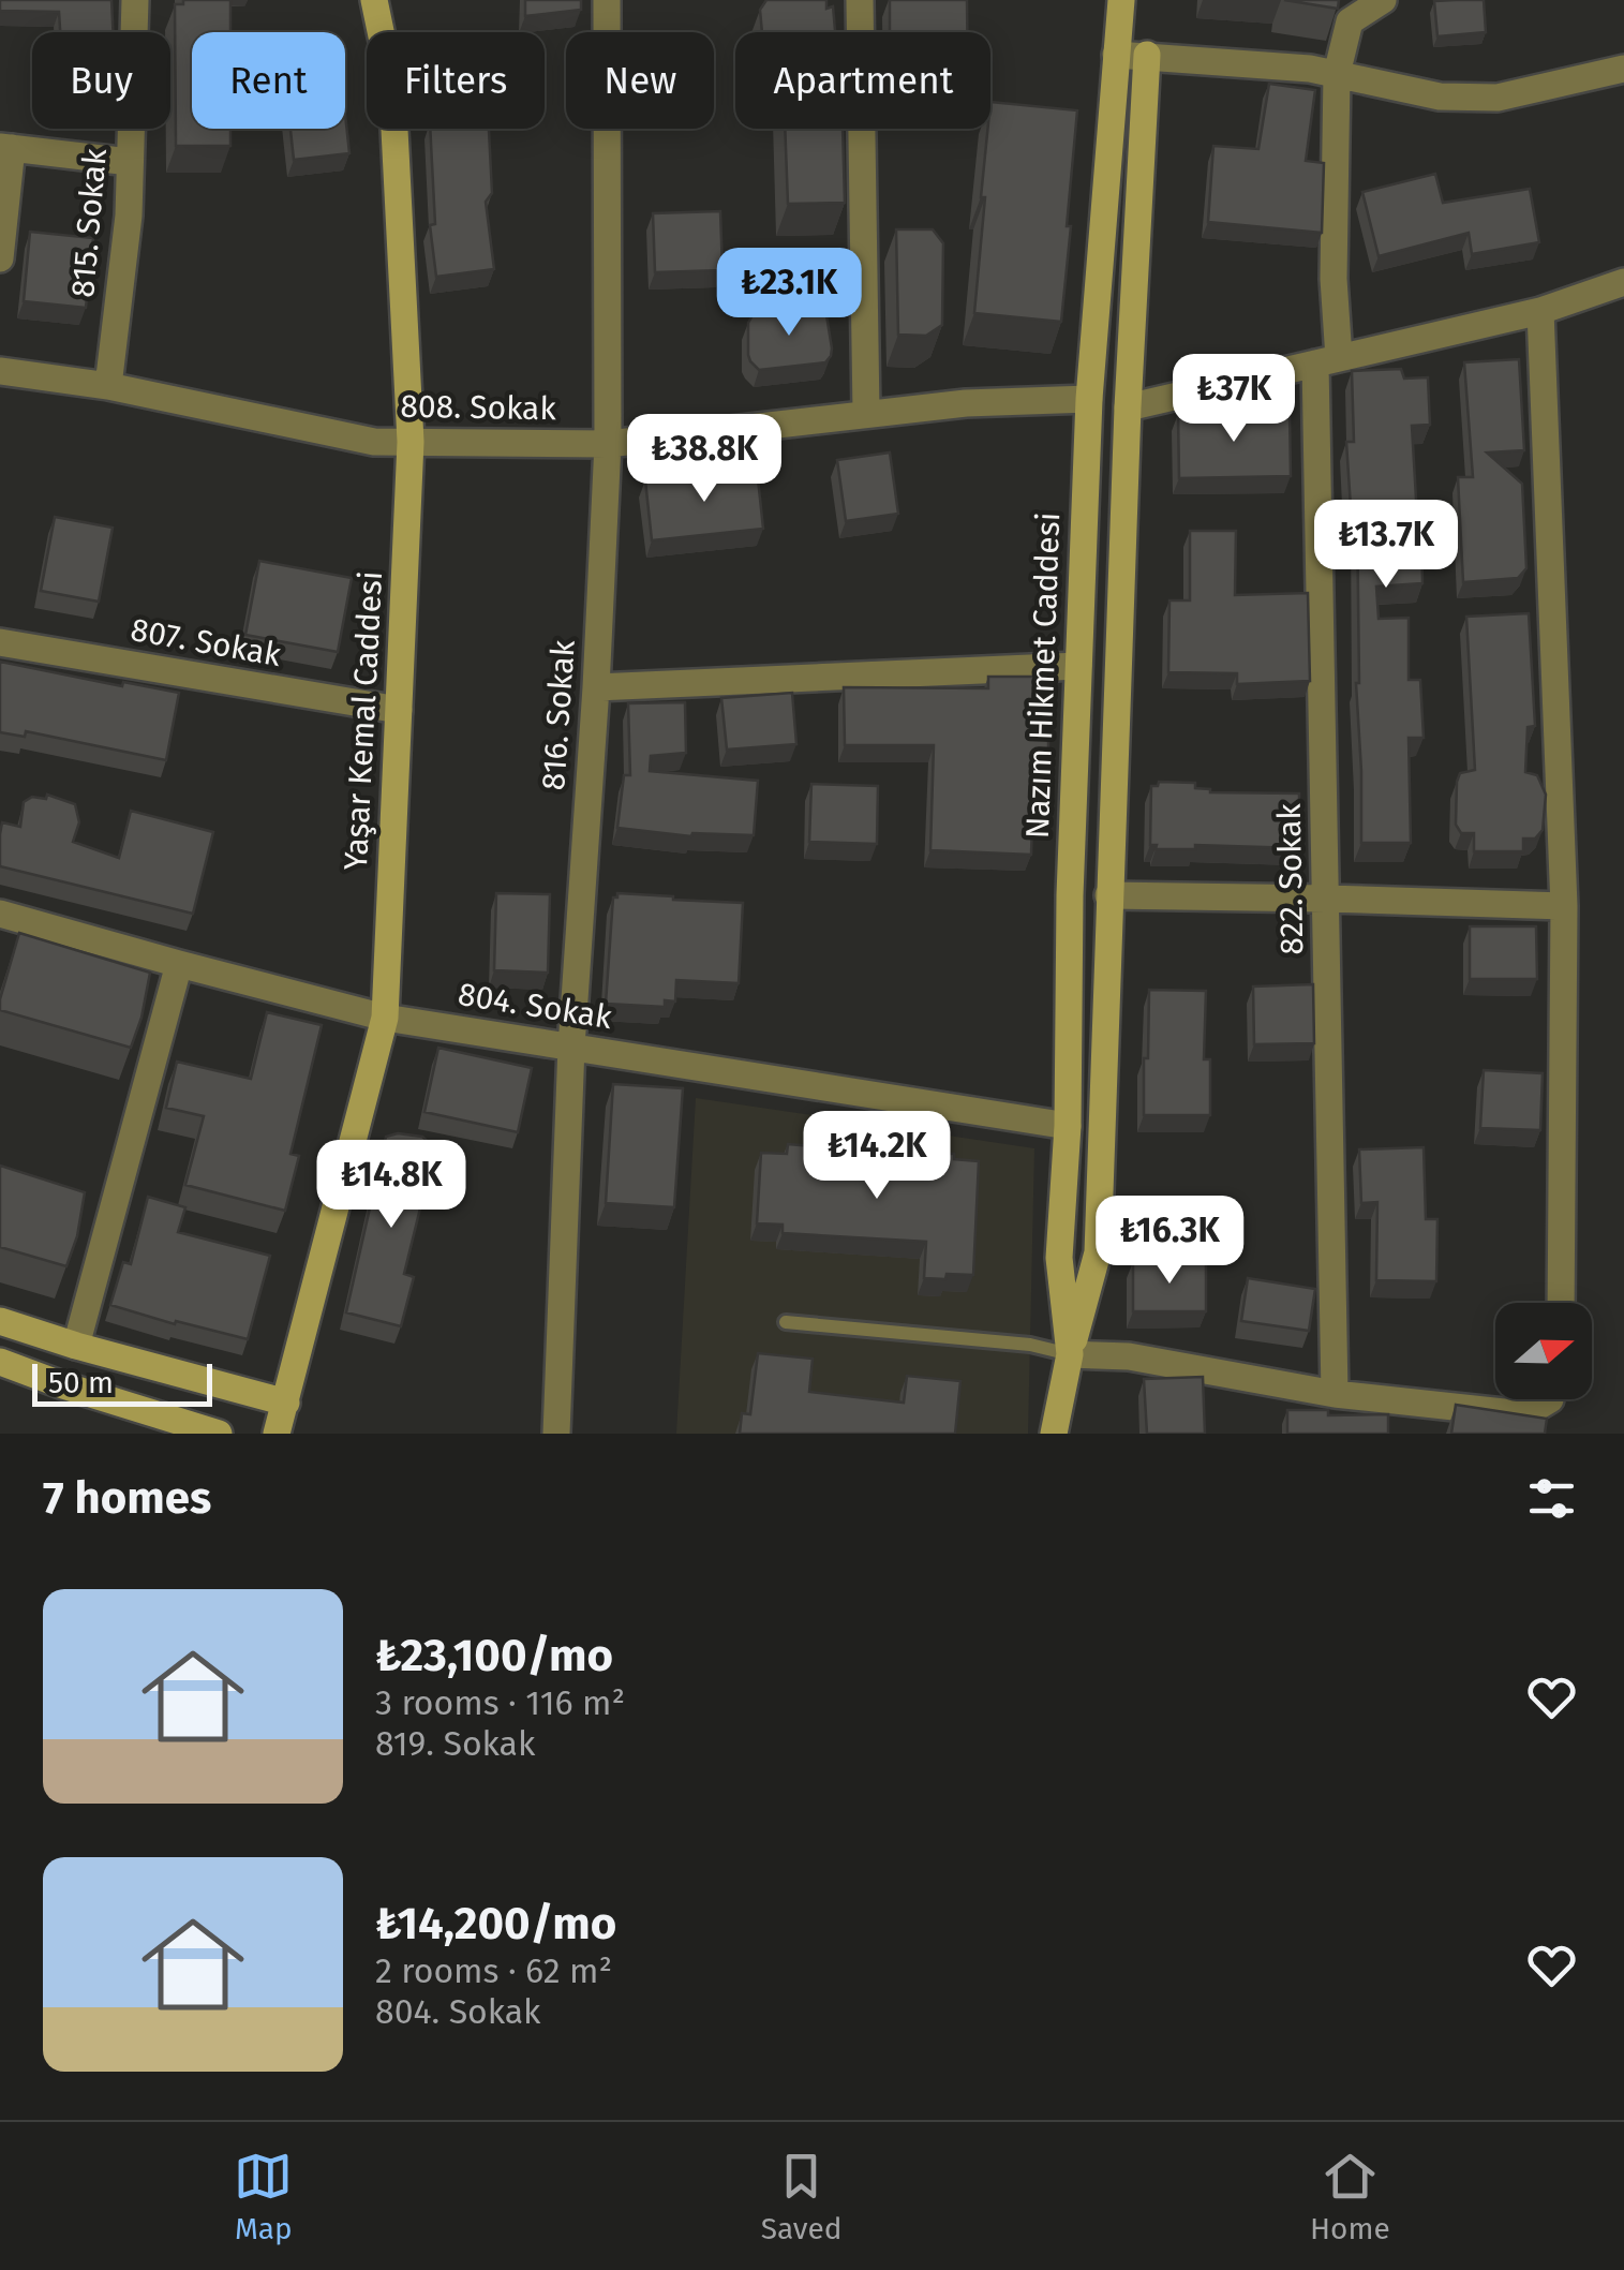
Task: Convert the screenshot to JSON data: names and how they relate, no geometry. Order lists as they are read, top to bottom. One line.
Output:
{"streets":{"street":["815. Sokak","808. Sokak","807. Sokak","Nazım Hikmet Caddesi","816. Sokak","Yaşar Kemal Caddesi","822. Sokak","804. Sokak"]},"crossings":[["815. Sokak","808. Sokak"],["808. Sokak","Nazım Hikmet Caddesi"],["808. Sokak","816. Sokak"],["808. Sokak","Yaşar Kemal Caddesi"],["807. Sokak","Yaşar Kemal Caddesi"],["Nazım Hikmet Caddesi","804. Sokak"],["816. Sokak","804. Sokak"],["Yaşar Kemal Caddesi","804. Sokak"]],"scale_bar":"50 m","north":"right","page":{"chip":["Buy","Rent","Filters","New","Apartment"],"price":["₺23.1K","₺37K","₺38.8K","₺13.7K","₺14.2K","₺14.8K","₺16.3K"],"scale":"50 m","heading":"7 homes","list":[{"name":"₺23,100/mo","note":"3 rooms · 116 m² · 819. Sokak"},{"name":"₺14,200/mo","note":"2 rooms · 62 m² · 804. Sokak"}],"tabs":["Map","Saved","Home"]}}
